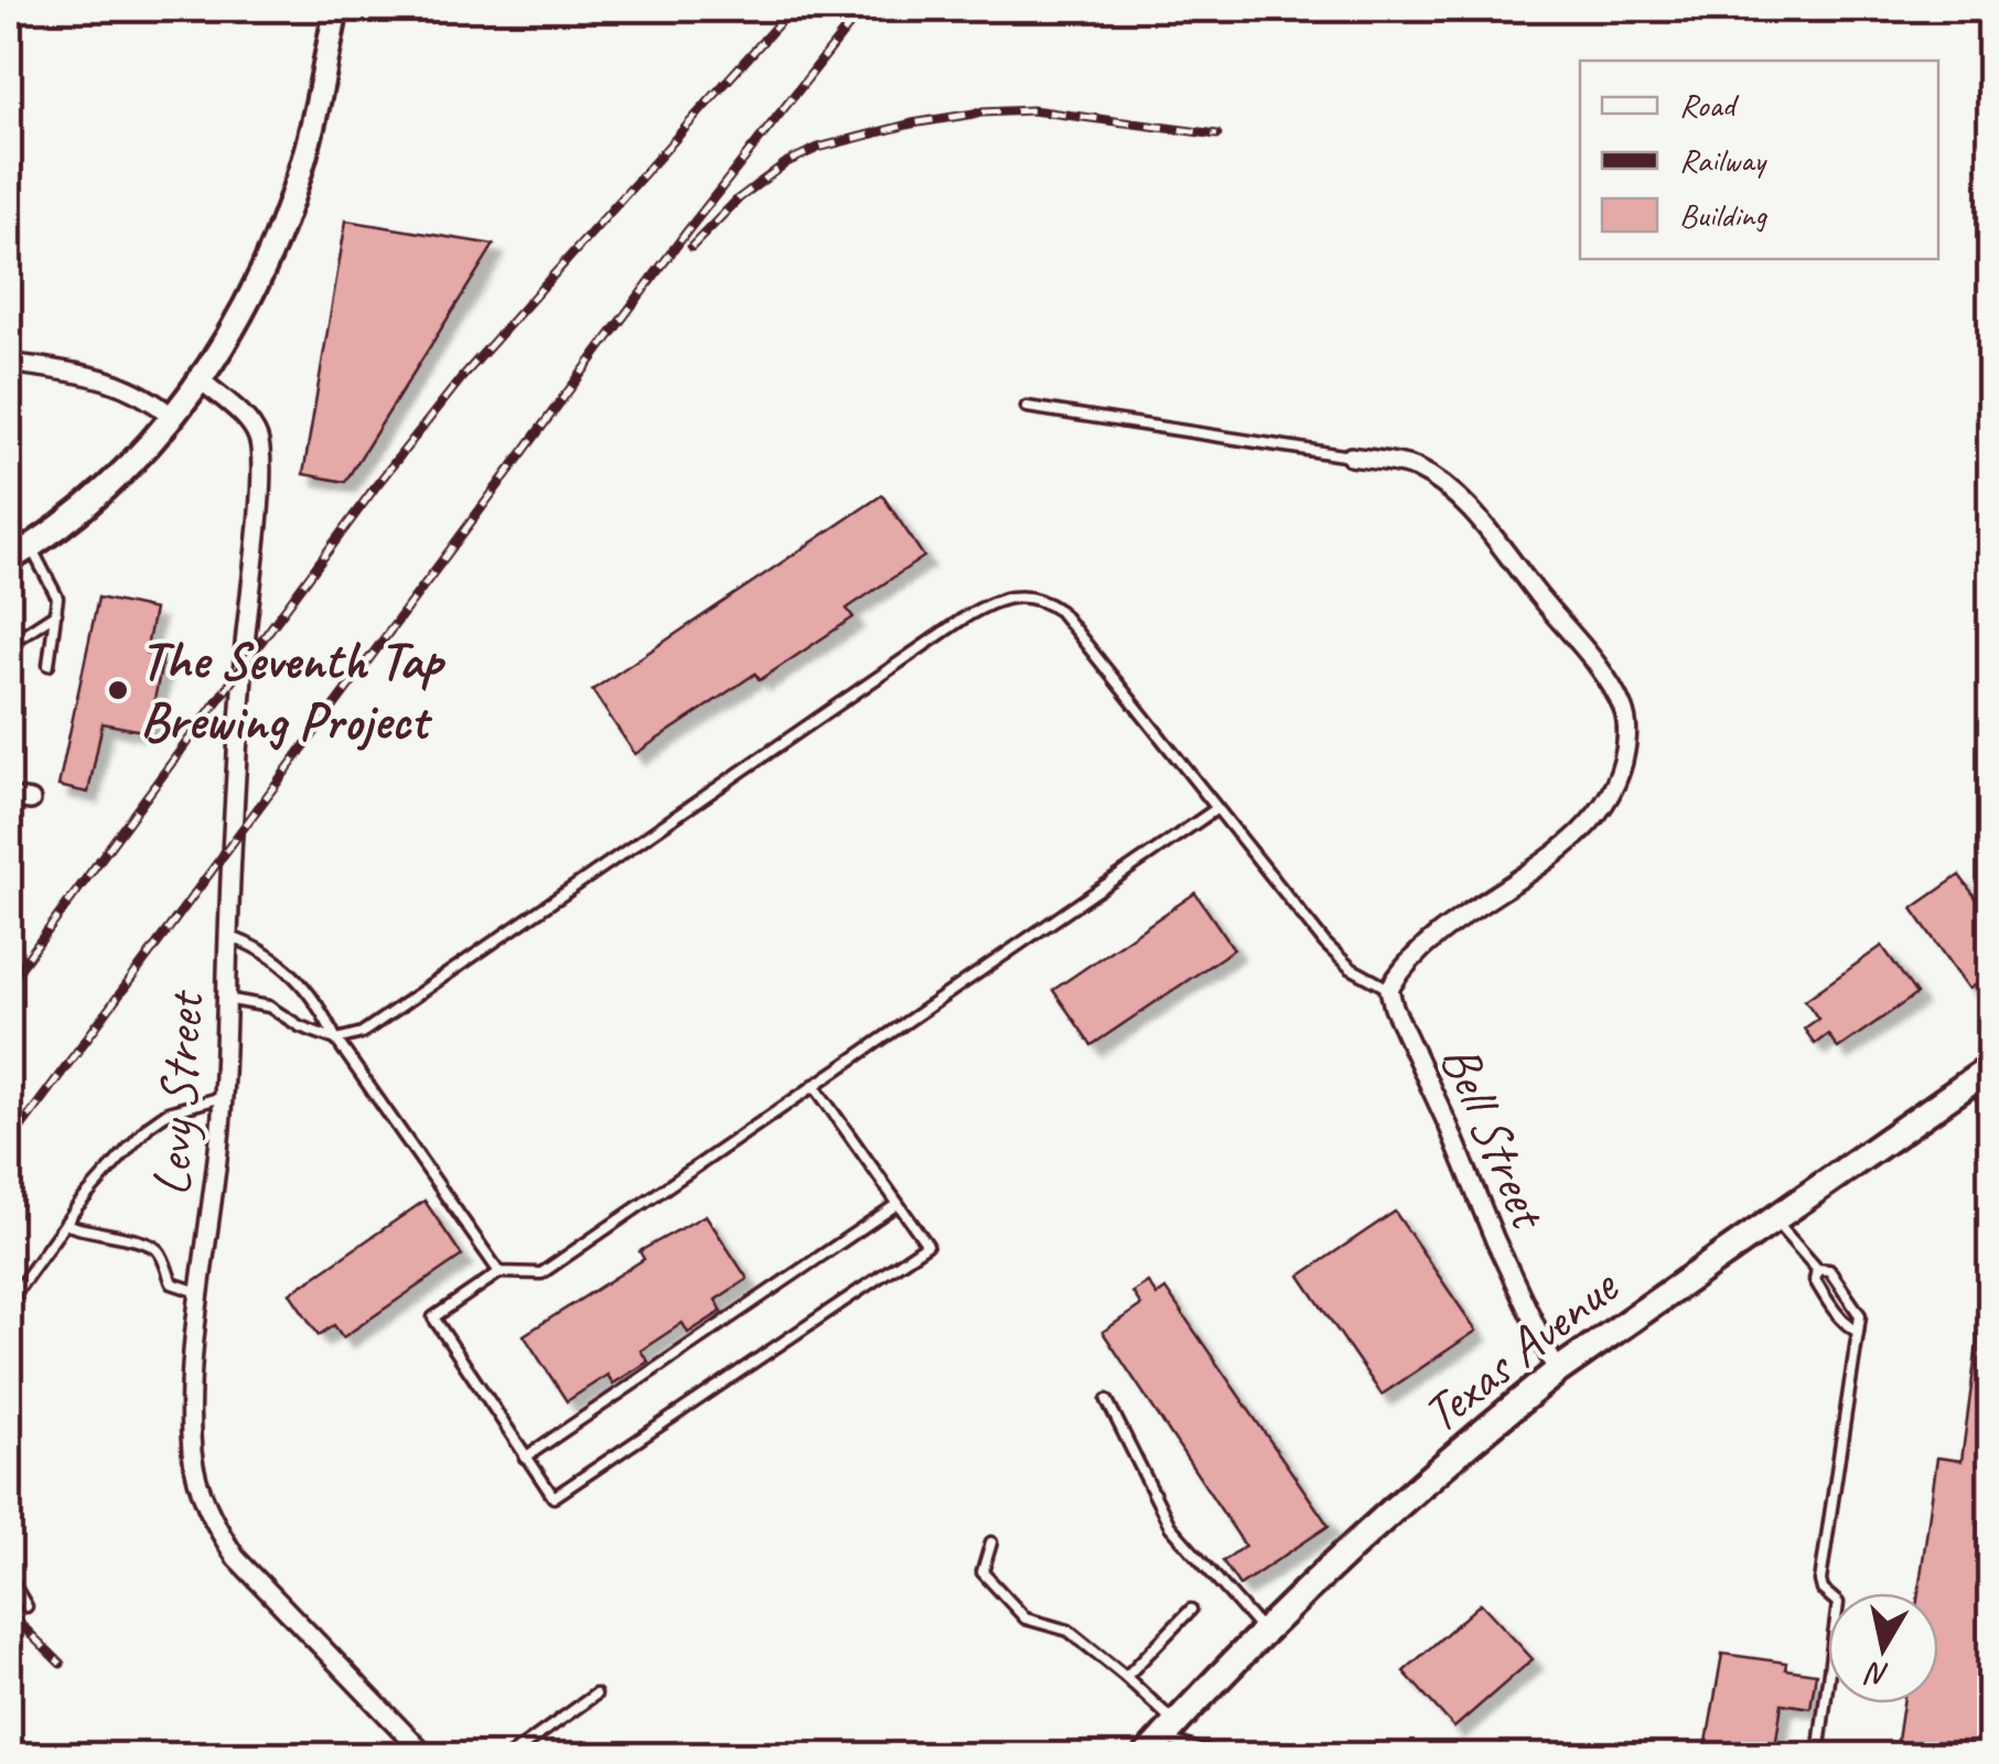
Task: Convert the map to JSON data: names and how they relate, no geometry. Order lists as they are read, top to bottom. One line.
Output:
{"streets":{"main road":["Texas Avenue"],"street":["Levy Street","Bell Street"]},"crossings":[["Bell Street","Texas Avenue"]],"places":["The Seventh Tap Brewing Project"],"legend":["Road","Railway","Building"],"north":"bottom"}
